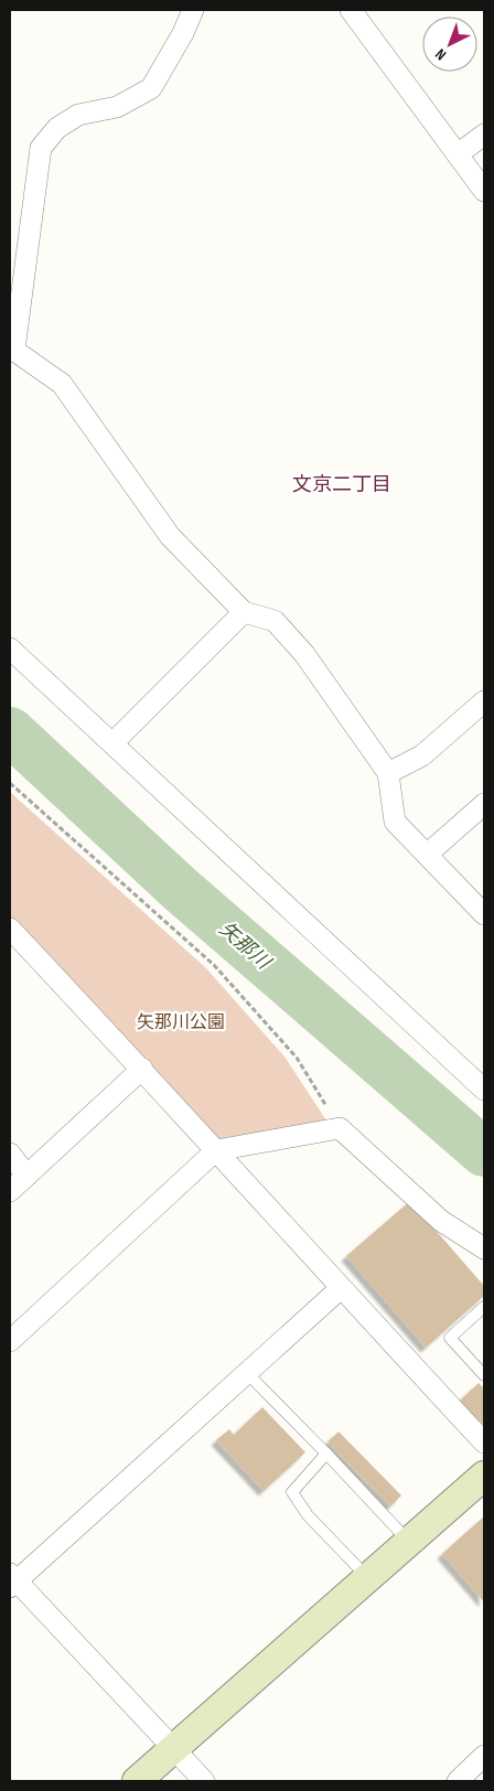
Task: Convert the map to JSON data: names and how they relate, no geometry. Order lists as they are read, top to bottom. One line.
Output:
{"districts":["文京二丁目"],"water":["矢那川"],"parks":["矢那川公園"],"north":"bottom left"}
